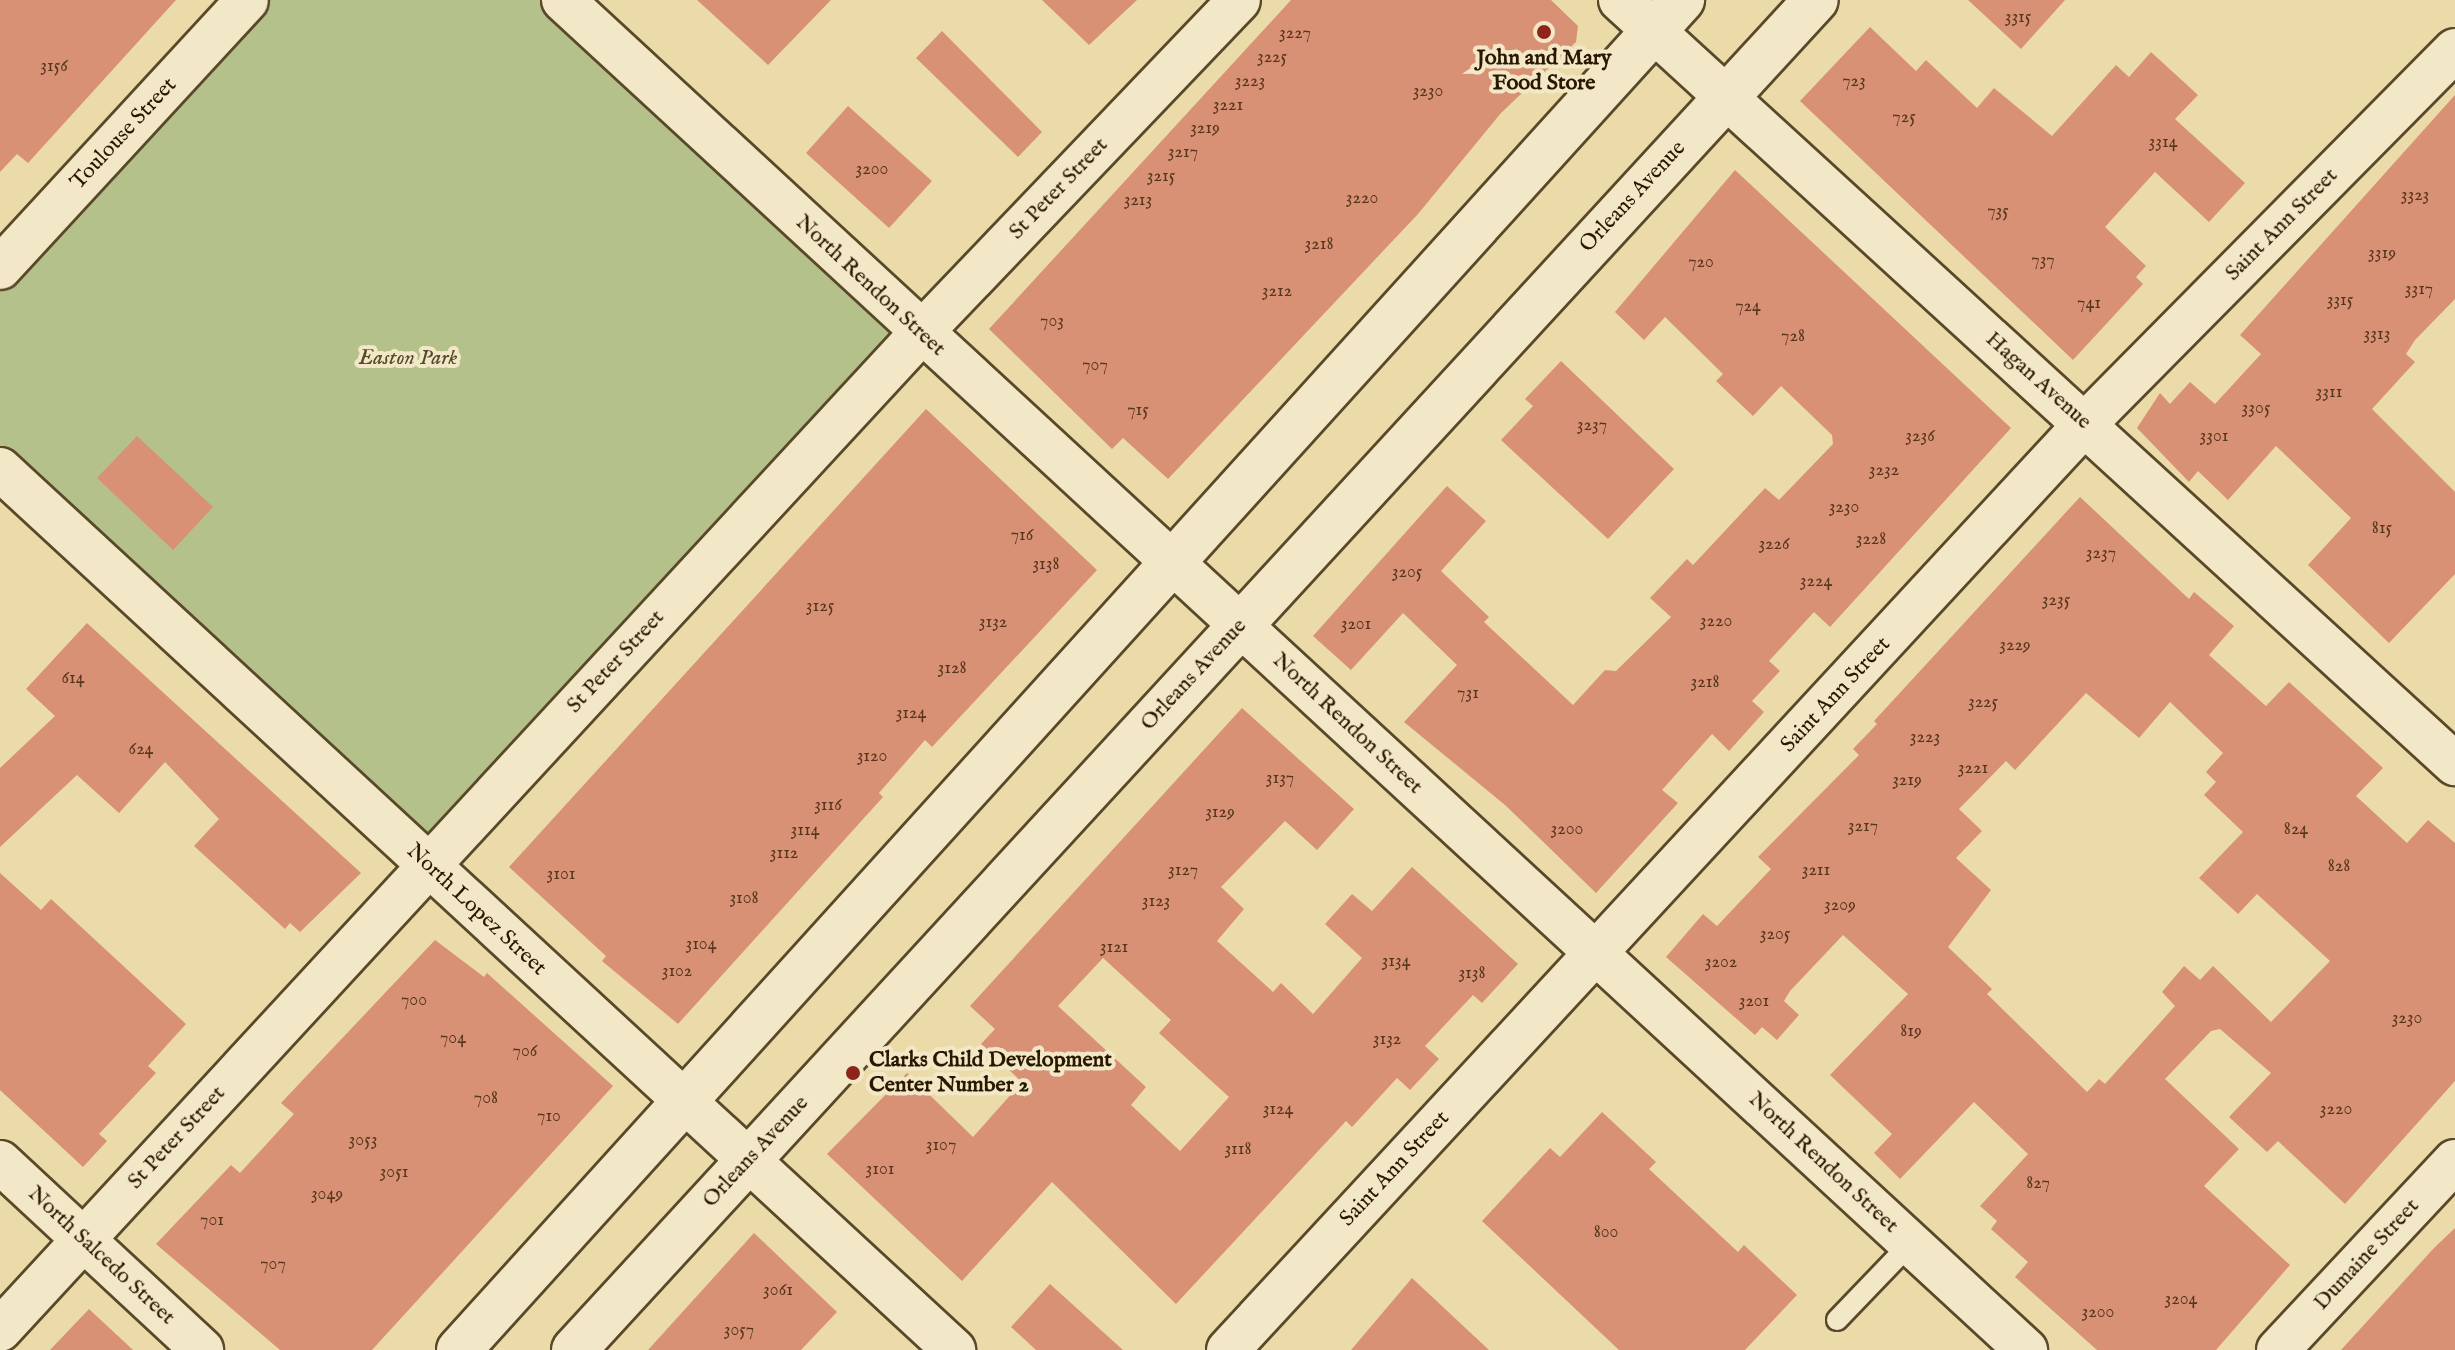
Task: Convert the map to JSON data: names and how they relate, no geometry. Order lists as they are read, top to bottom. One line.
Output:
{"streets":{"street":["Toulouse Street","St Peter Street","Orleans Avenue","Saint Ann Street","North Rendon Street","Hagan Avenue","North Lopez Street","Dumaine Street","North Salcedo Street"]},"crossings":[["St Peter Street","North Rendon Street"],["St Peter Street","North Lopez Street"],["St Peter Street","North Salcedo Street"],["Orleans Avenue","North Rendon Street"],["Orleans Avenue","Hagan Avenue"],["Orleans Avenue","North Lopez Street"],["Saint Ann Street","North Rendon Street"],["Saint Ann Street","Hagan Avenue"]],"parks":["Easton Park"],"places":["John and Mary Food Store","Clarks Child Development Center Number 2"],"house_numbers":["3315","3227","3225","3156","3223","723","3230","3221","725","3219","3314","3217","3200","3215","3323","3220","3213","735","3218","3319","737","720","3317","3212","3315","741","724","703","3313","728","707","3311","3305","715","3237","3236","3301","3232","3230","815","716","3228","3226","3237","3138","3205","3224","3235","3125","3220","3132","3201","3229","3128","614","3218","731","3225","3124","3223","624","3120","3221","3137","3219","3116","3129","3217","3200","824","3114","3112","828","3127","3211","3101","3108","3123","3209","3205","3104","3121","3134","3202","3102","3138","700","3201","3230","819","704","3132","706","708","3124","3220","710","3053","3107","3118","3101","3051","827","3049","701","800","707","3061","3204","3200","3057"]}
